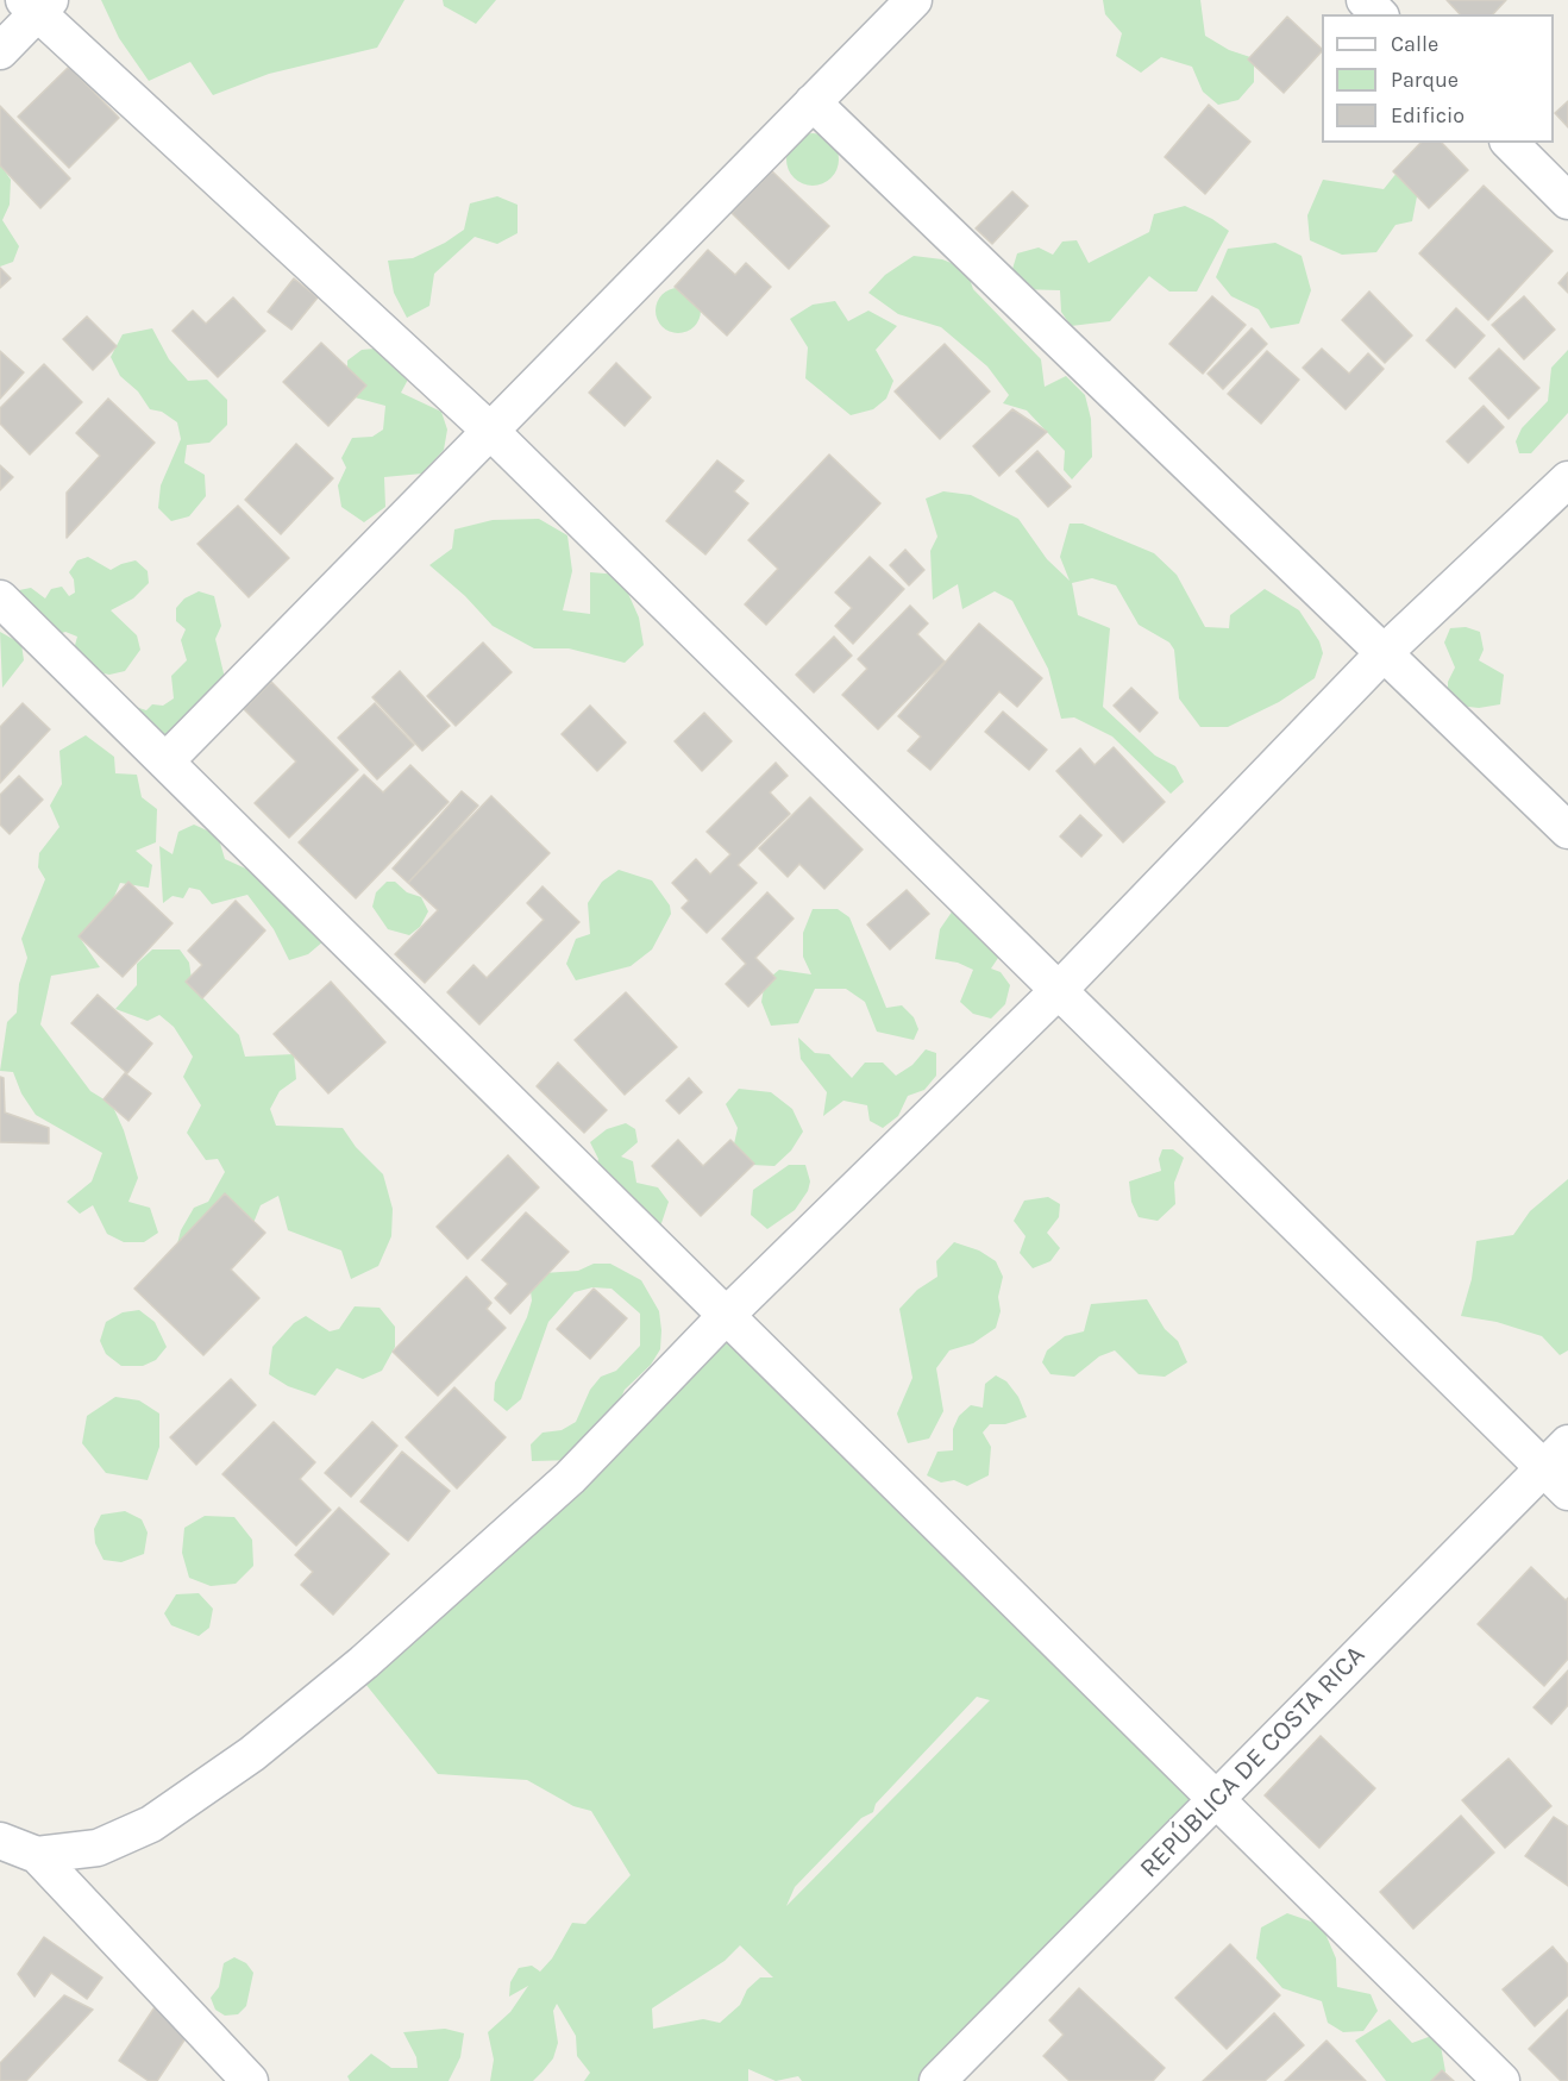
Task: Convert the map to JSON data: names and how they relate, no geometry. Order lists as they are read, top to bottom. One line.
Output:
{"streets":{"street":["REPÚBLICA DE COSTA RICA"]},"legend":["Calle","Parque","Edificio"]}
